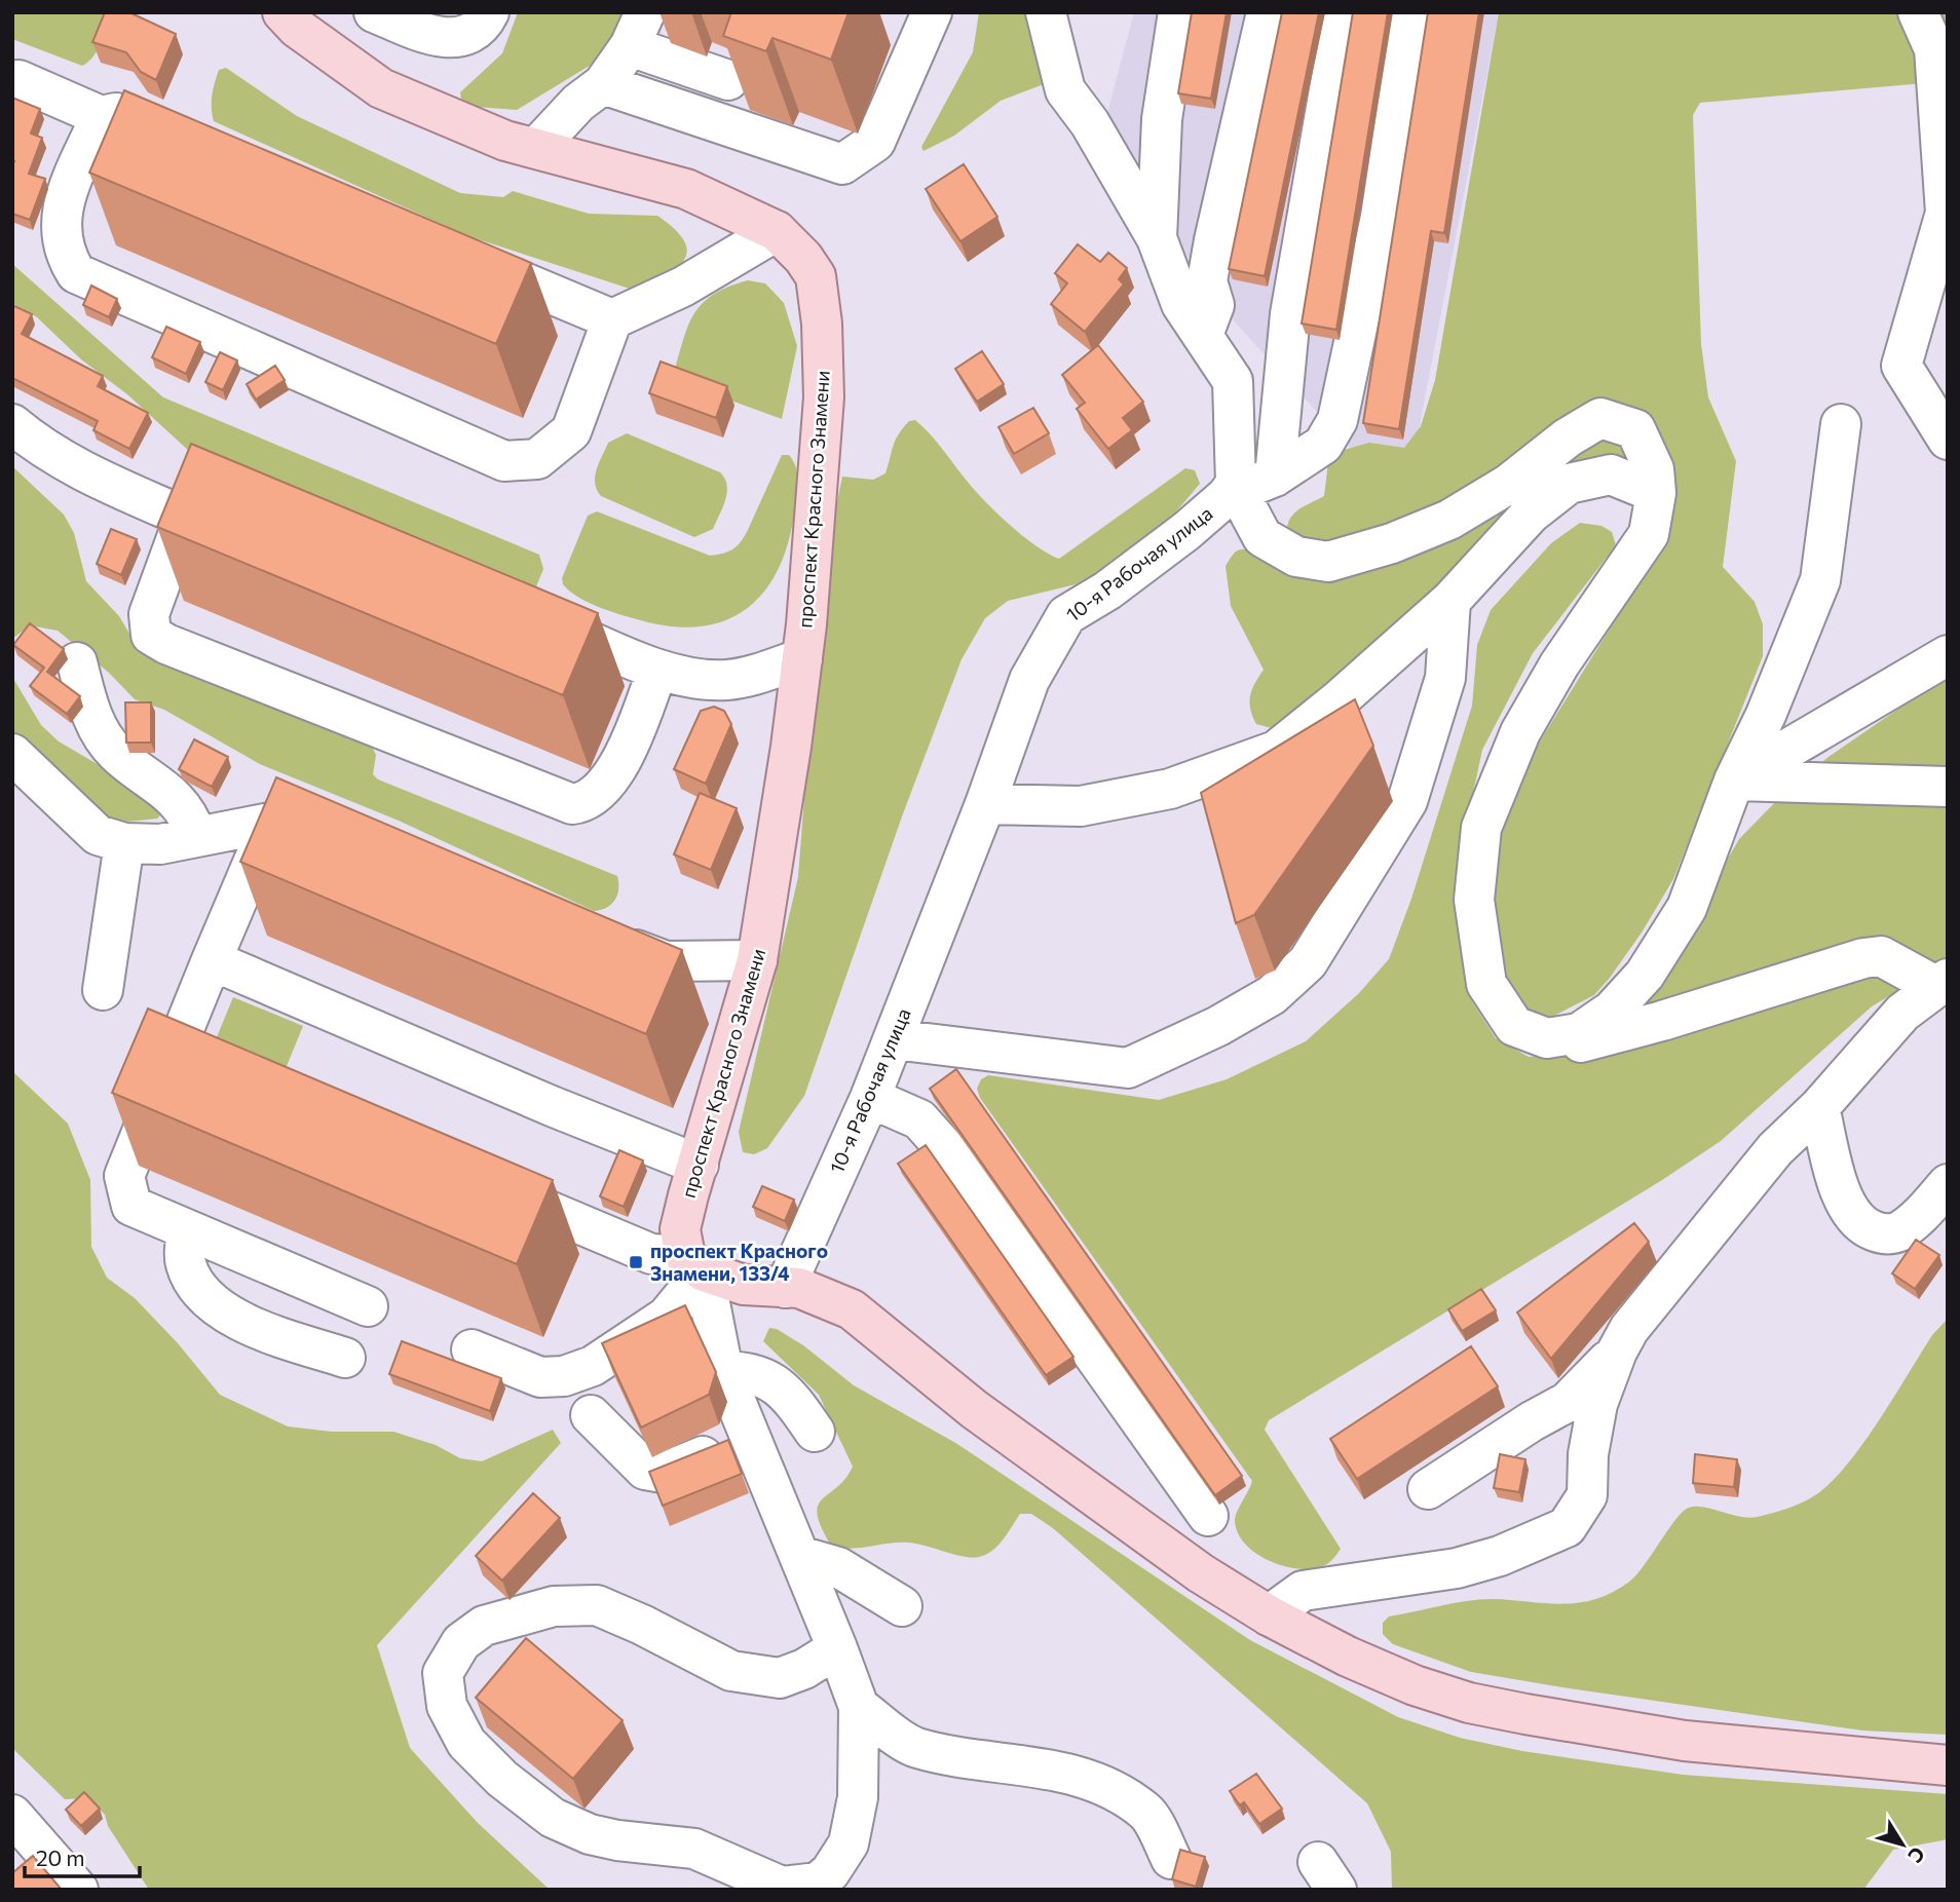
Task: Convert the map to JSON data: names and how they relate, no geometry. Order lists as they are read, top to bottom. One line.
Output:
{"streets":{"main road":["проспект Красного Знамени"],"street":["10-я Рабочая улица"]},"places":{"transit":["проспект Красного Знамени, 133/4"]},"scale_bar":"20 m","north":"bottom right"}
